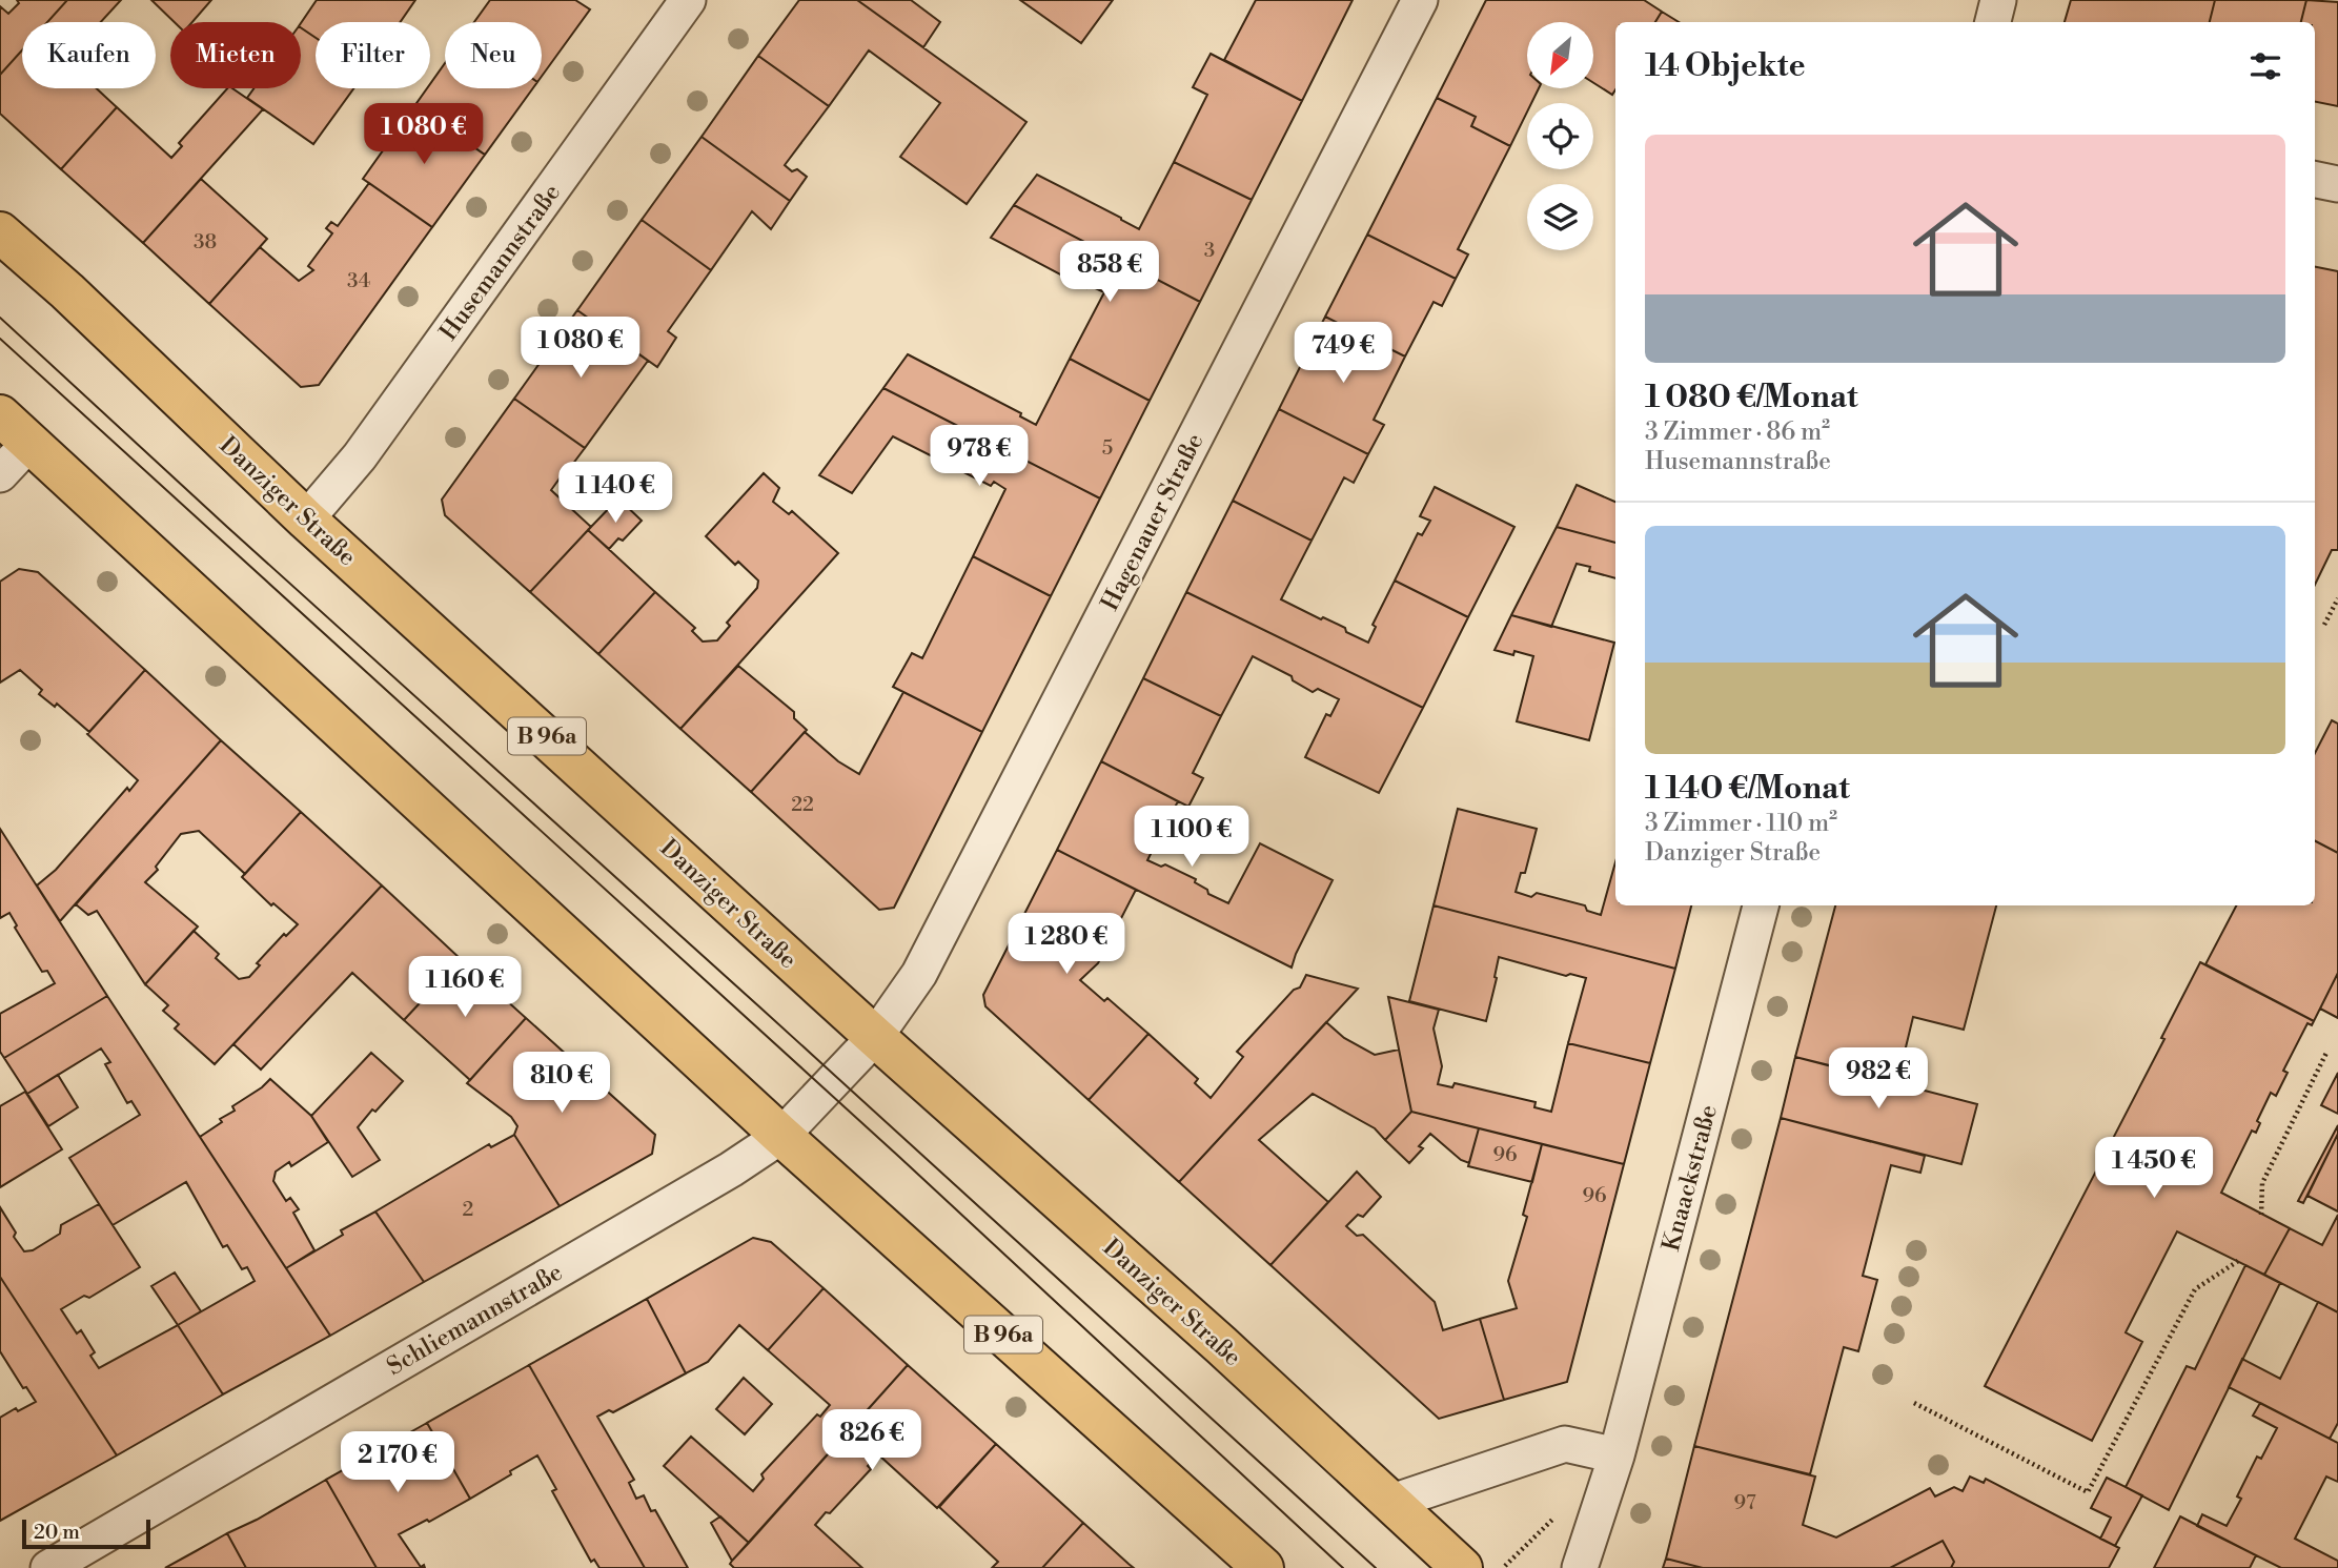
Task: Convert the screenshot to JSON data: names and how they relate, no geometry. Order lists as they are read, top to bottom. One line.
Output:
{"streets":{"main road":["Danziger Straße","B 96a"],"street":["Husemannstraße","Hagenauer Straße","Knaackstraße","Schliemannstraße"]},"crossings":[["Husemannstraße","Danziger Straße"],["Danziger Straße","Hagenauer Straße"],["Danziger Straße","Schliemannstraße"],["Hagenauer Straße","Schliemannstraße"],["B 96a","Schliemannstraße"]],"house_numbers":["38","3","34","5","22","96","96","2","97"],"scale_bar":"20 m","north":"bottom left","page":{"chip":["Kaufen","Mieten","Filter","Neu"],"heading":"14 Objekte","price":["1 080 €","858 €","1 080 €","749 €","978 €","1 140 €","1 100 €","1 280 €","1 160 €","982 €","810 €","1 450 €","826 €","2 170 €"],"list":[{"name":"1 080 €/Monat","note":"3 Zimmer · 86 m² · Husemannstraße"},{"name":"1 140 €/Monat","note":"3 Zimmer · 110 m² · Danziger Straße"}],"scale":"20 m"}}
